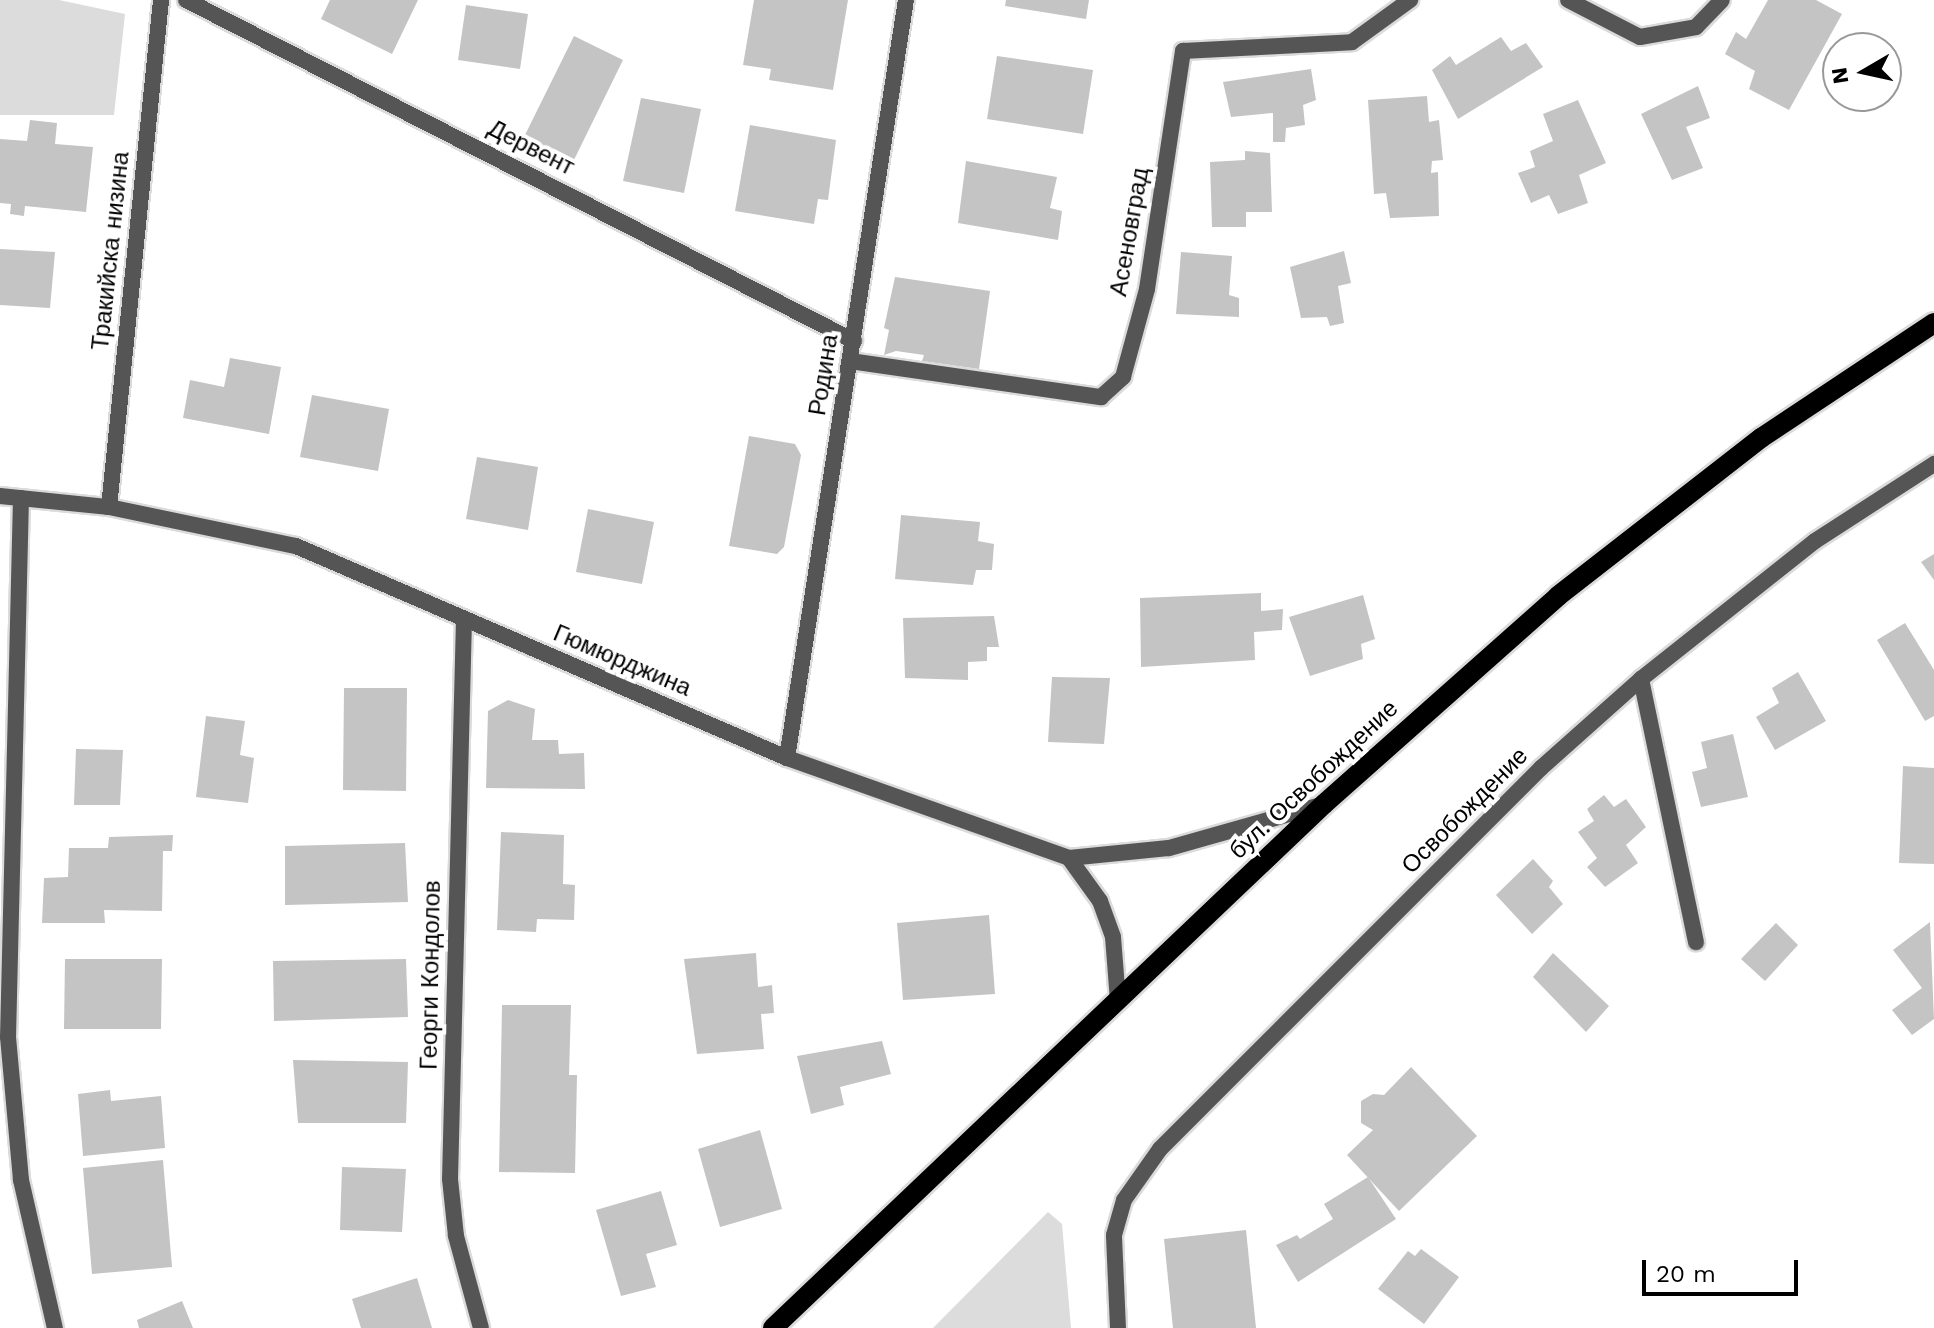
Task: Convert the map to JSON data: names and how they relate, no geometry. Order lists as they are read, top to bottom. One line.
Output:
{"streets":{"main road":["бул. Освобождение"],"street":["Дервент","Асеновград","Тракийска низина","Родина","Гюмюрджина","Освобождение","Георги Кондолов"]},"crossings":[["Дервент","Родина"],["Асеновград","Родина"],["Тракийска низина","Гюмюрджина"],["Родина","Гюмюрджина"],["Гюмюрджина","Георги Кондолов"]],"scale_bar":"20 m","north":"left"}
